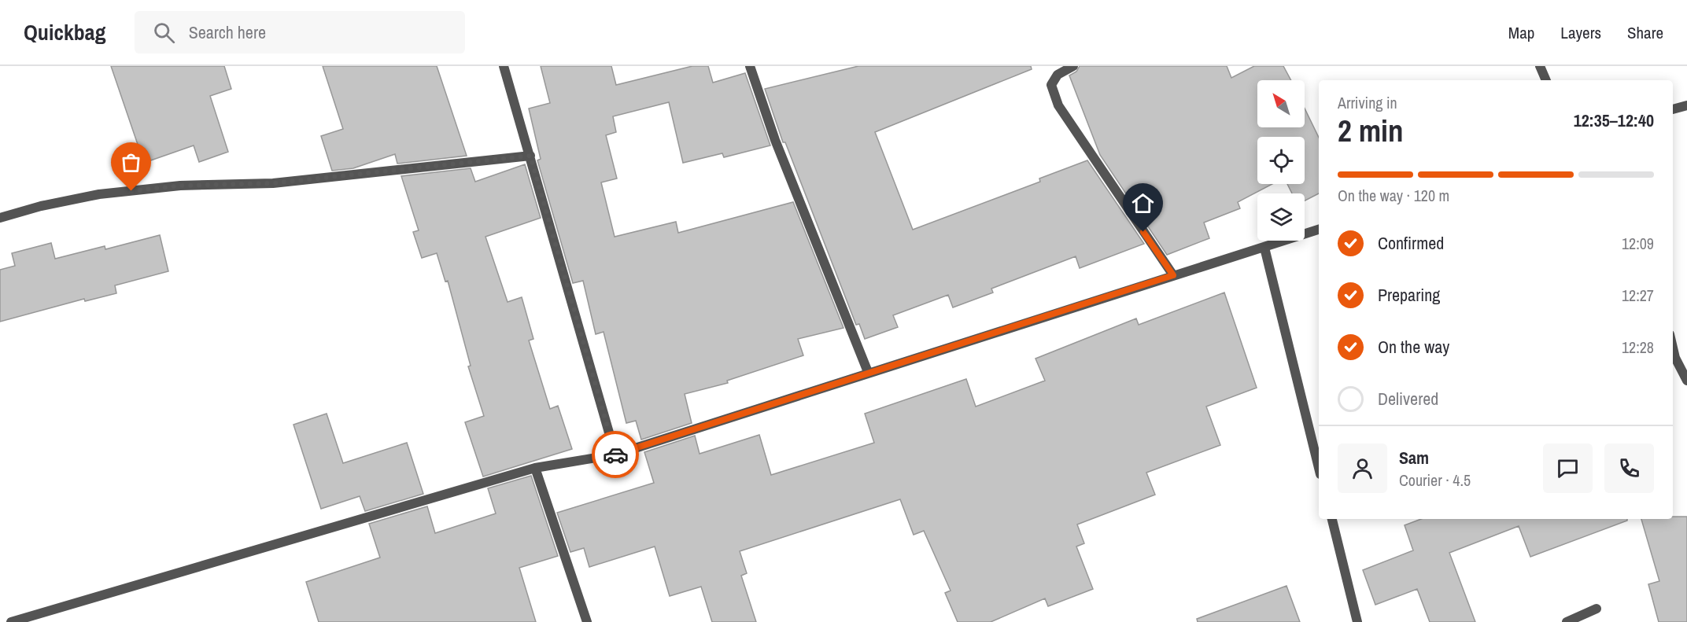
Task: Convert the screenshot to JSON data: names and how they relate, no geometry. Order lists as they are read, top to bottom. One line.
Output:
{"north":"top left","page":{"header":"Quickbag","search":"Search here","nav":["Map","Layers","Share"],"heading":["2 min","Arriving in","12:35–12:40"],"panel":["Sam","Courier · 4.5"],"bar":"On the way · 120 m","list":[["Confirmed","12:09"],["Preparing","12:27"],["On the way","12:28"],"Delivered"]}}
